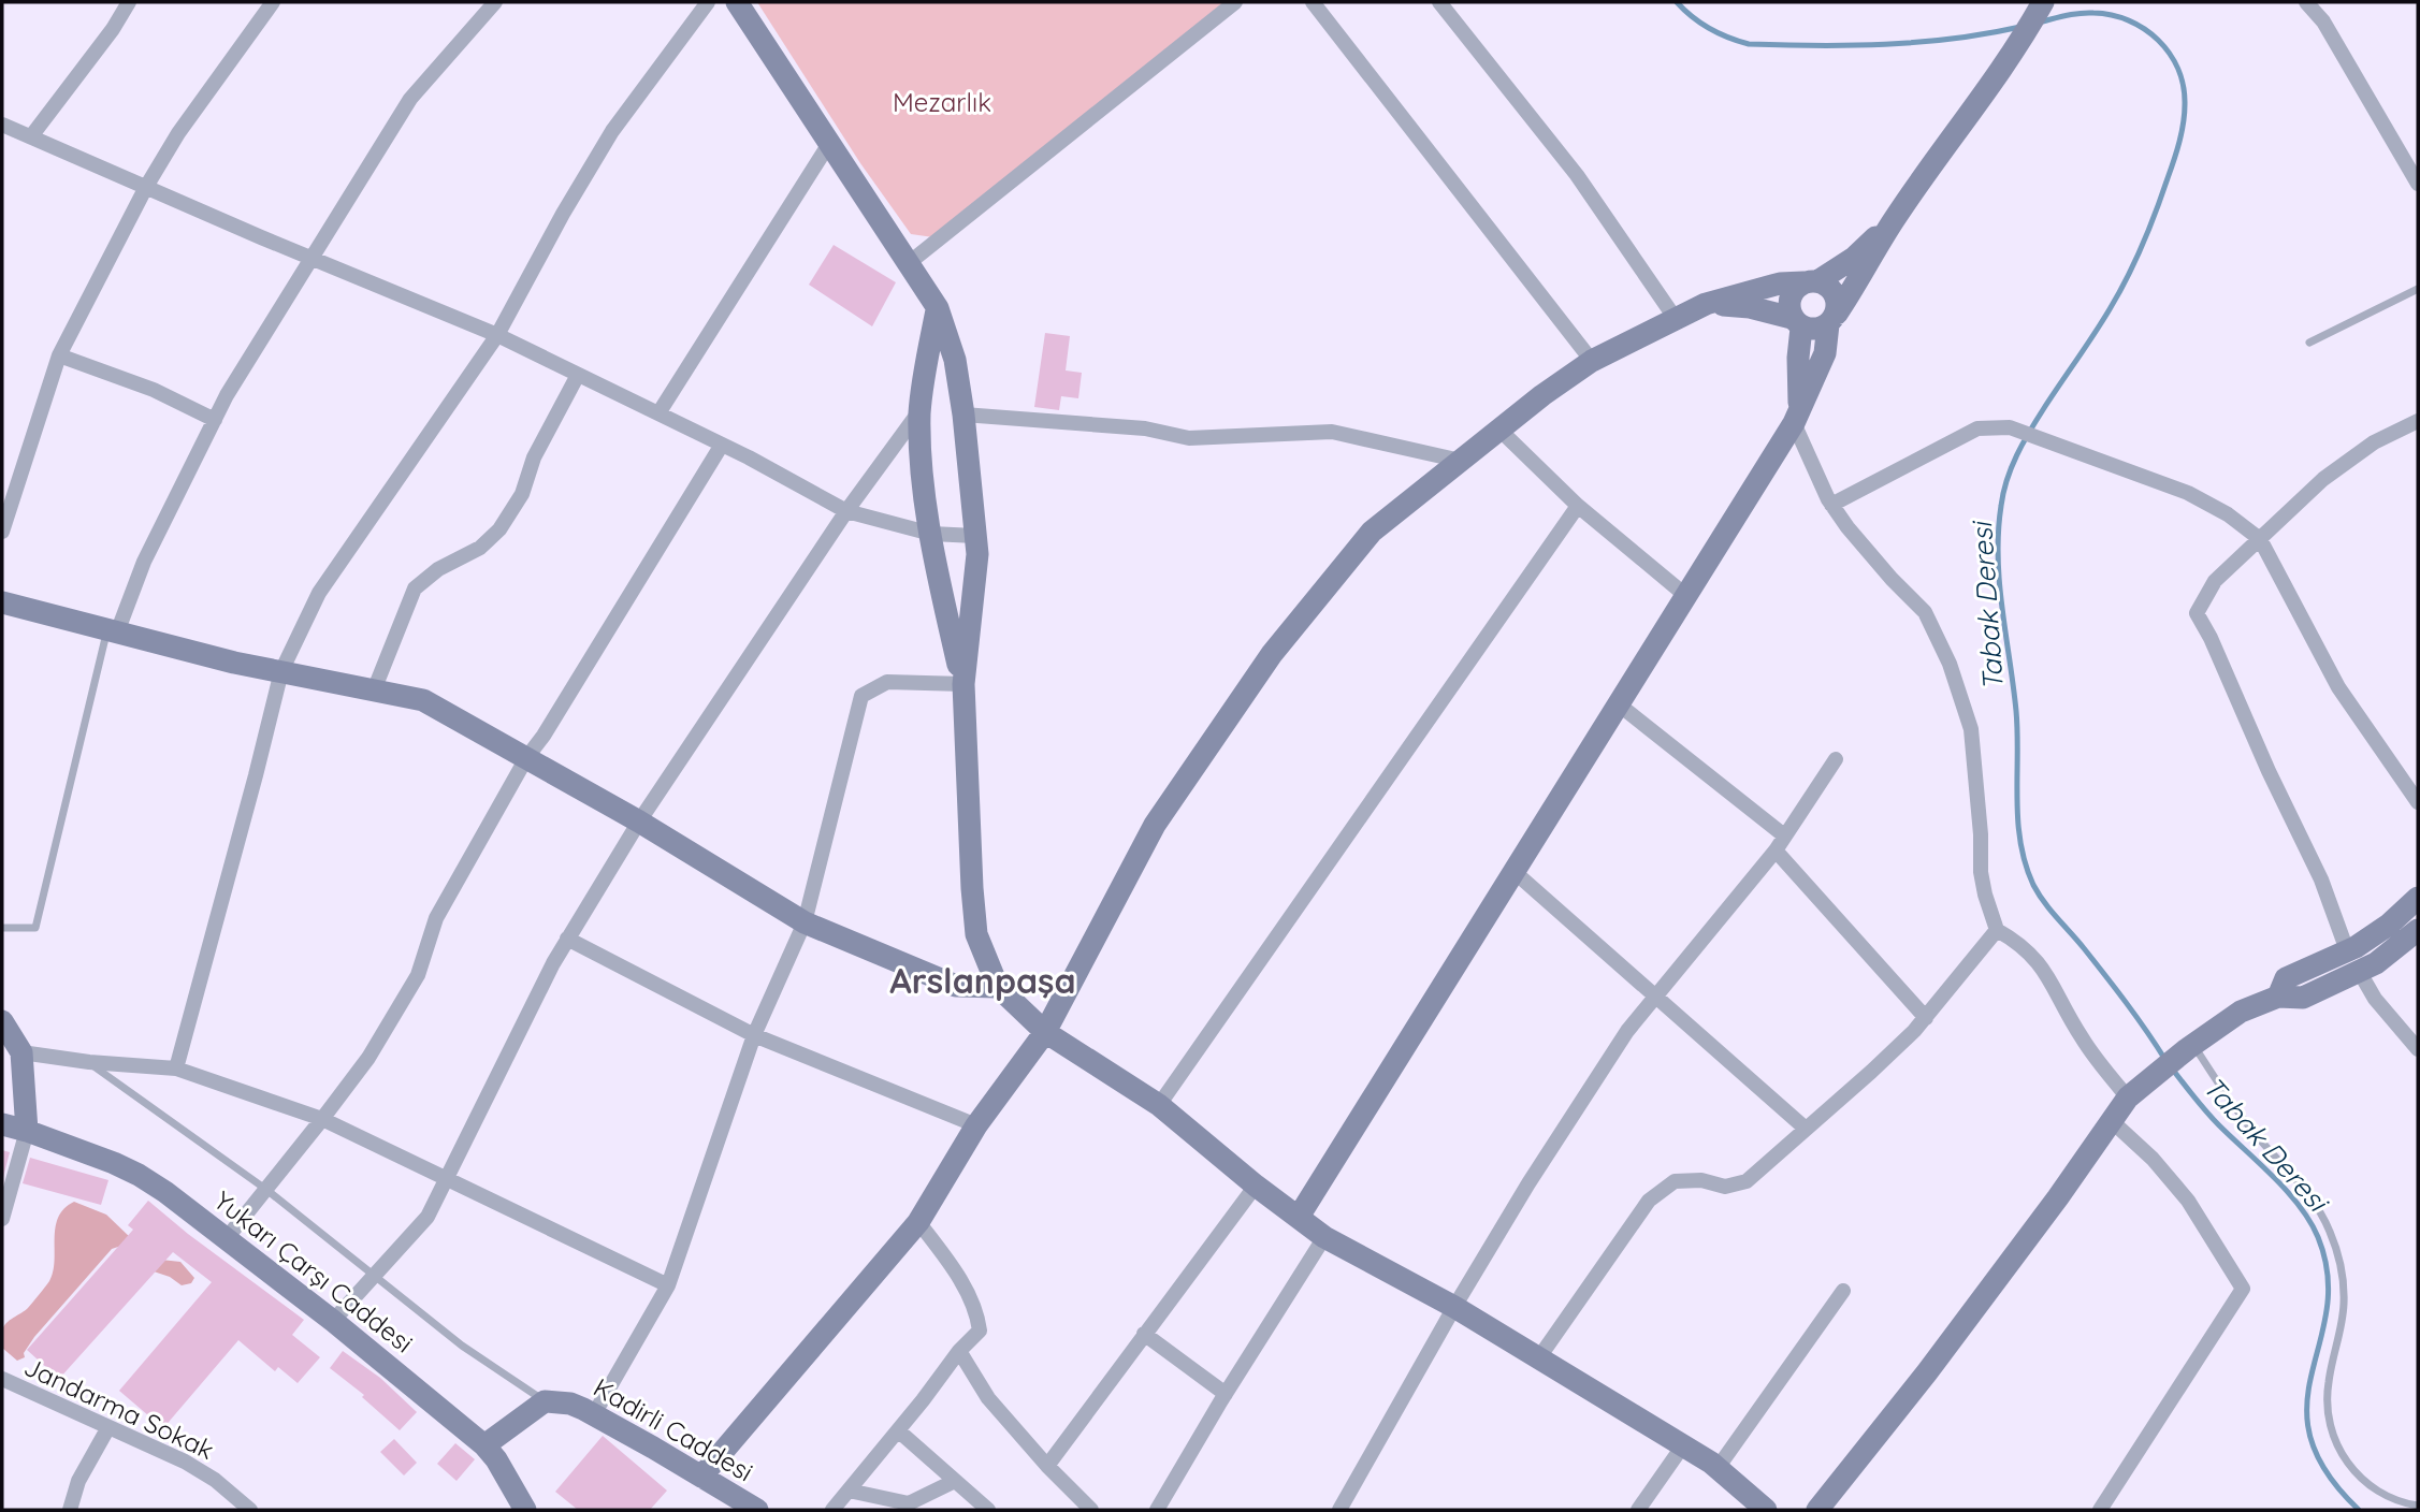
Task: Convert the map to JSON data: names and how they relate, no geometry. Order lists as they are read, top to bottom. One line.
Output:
{"streets":{"street":["Yukarı Çarşı Caddesi","Jandarma Sokak","Kadirli Caddesi"]},"districts":["Arslanpaşa"],"water":["Tabak Deresi"],"parks":["Mezarlık"]}
